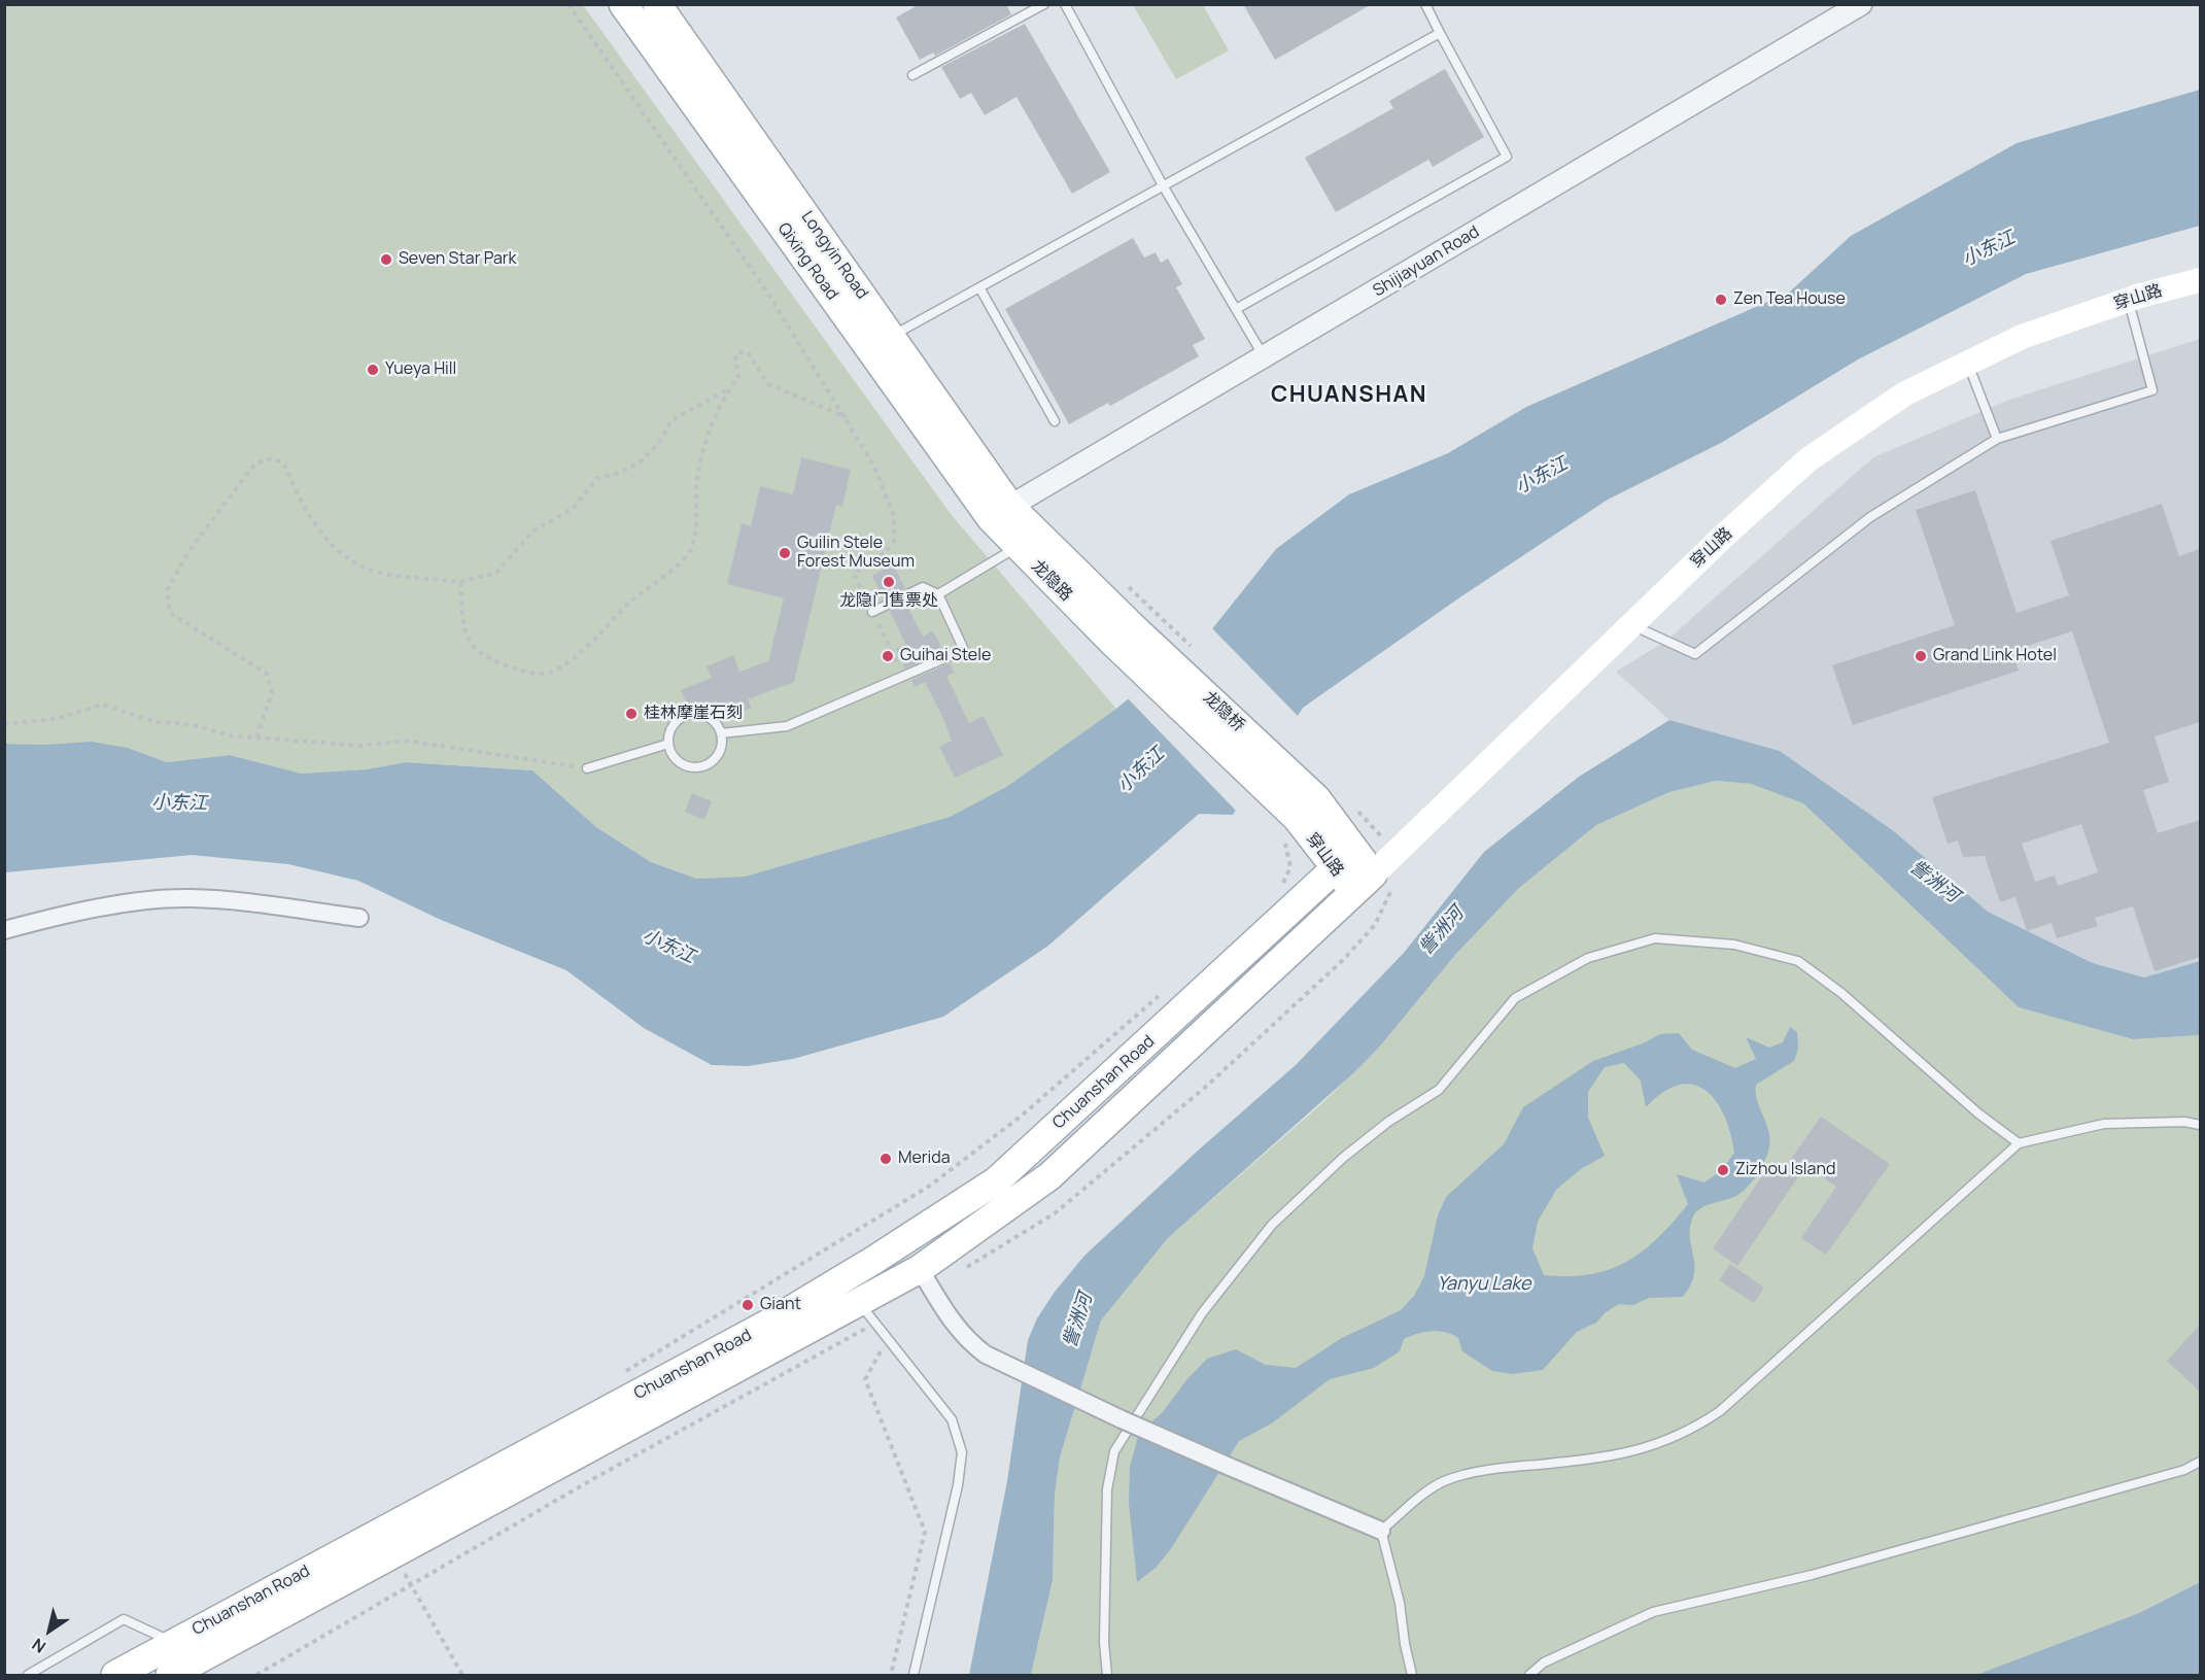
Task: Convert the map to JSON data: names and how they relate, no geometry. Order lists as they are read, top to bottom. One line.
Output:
{"streets":{"main road":["Longyin Road","Qixing Road","穿山路","龙隐路","龙隐桥","Chuanshan Road"],"street":["Shijiayuan Road"]},"crossings":[["Longyin Road","Qixing Road"],["Longyin Road","Shijiayuan Road"],["Longyin Road","龙隐路"],["Shijiayuan Road","龙隐路"],["穿山路","龙隐桥"],["穿山路","Chuanshan Road"],["龙隐路","龙隐桥"]],"districts":["CHUANSHAN"],"water":["小东江","訾洲河","Yanyu Lake"],"places":["Seven Star Park","Zen Tea House","Yueya Hill","Guilin Stele Forest Museum","龙隐门售票处","Guihai Stele","Grand Link Hotel","桂林摩崖石刻","Merida","Zizhou Island","Giant"],"north":"bottom left"}
